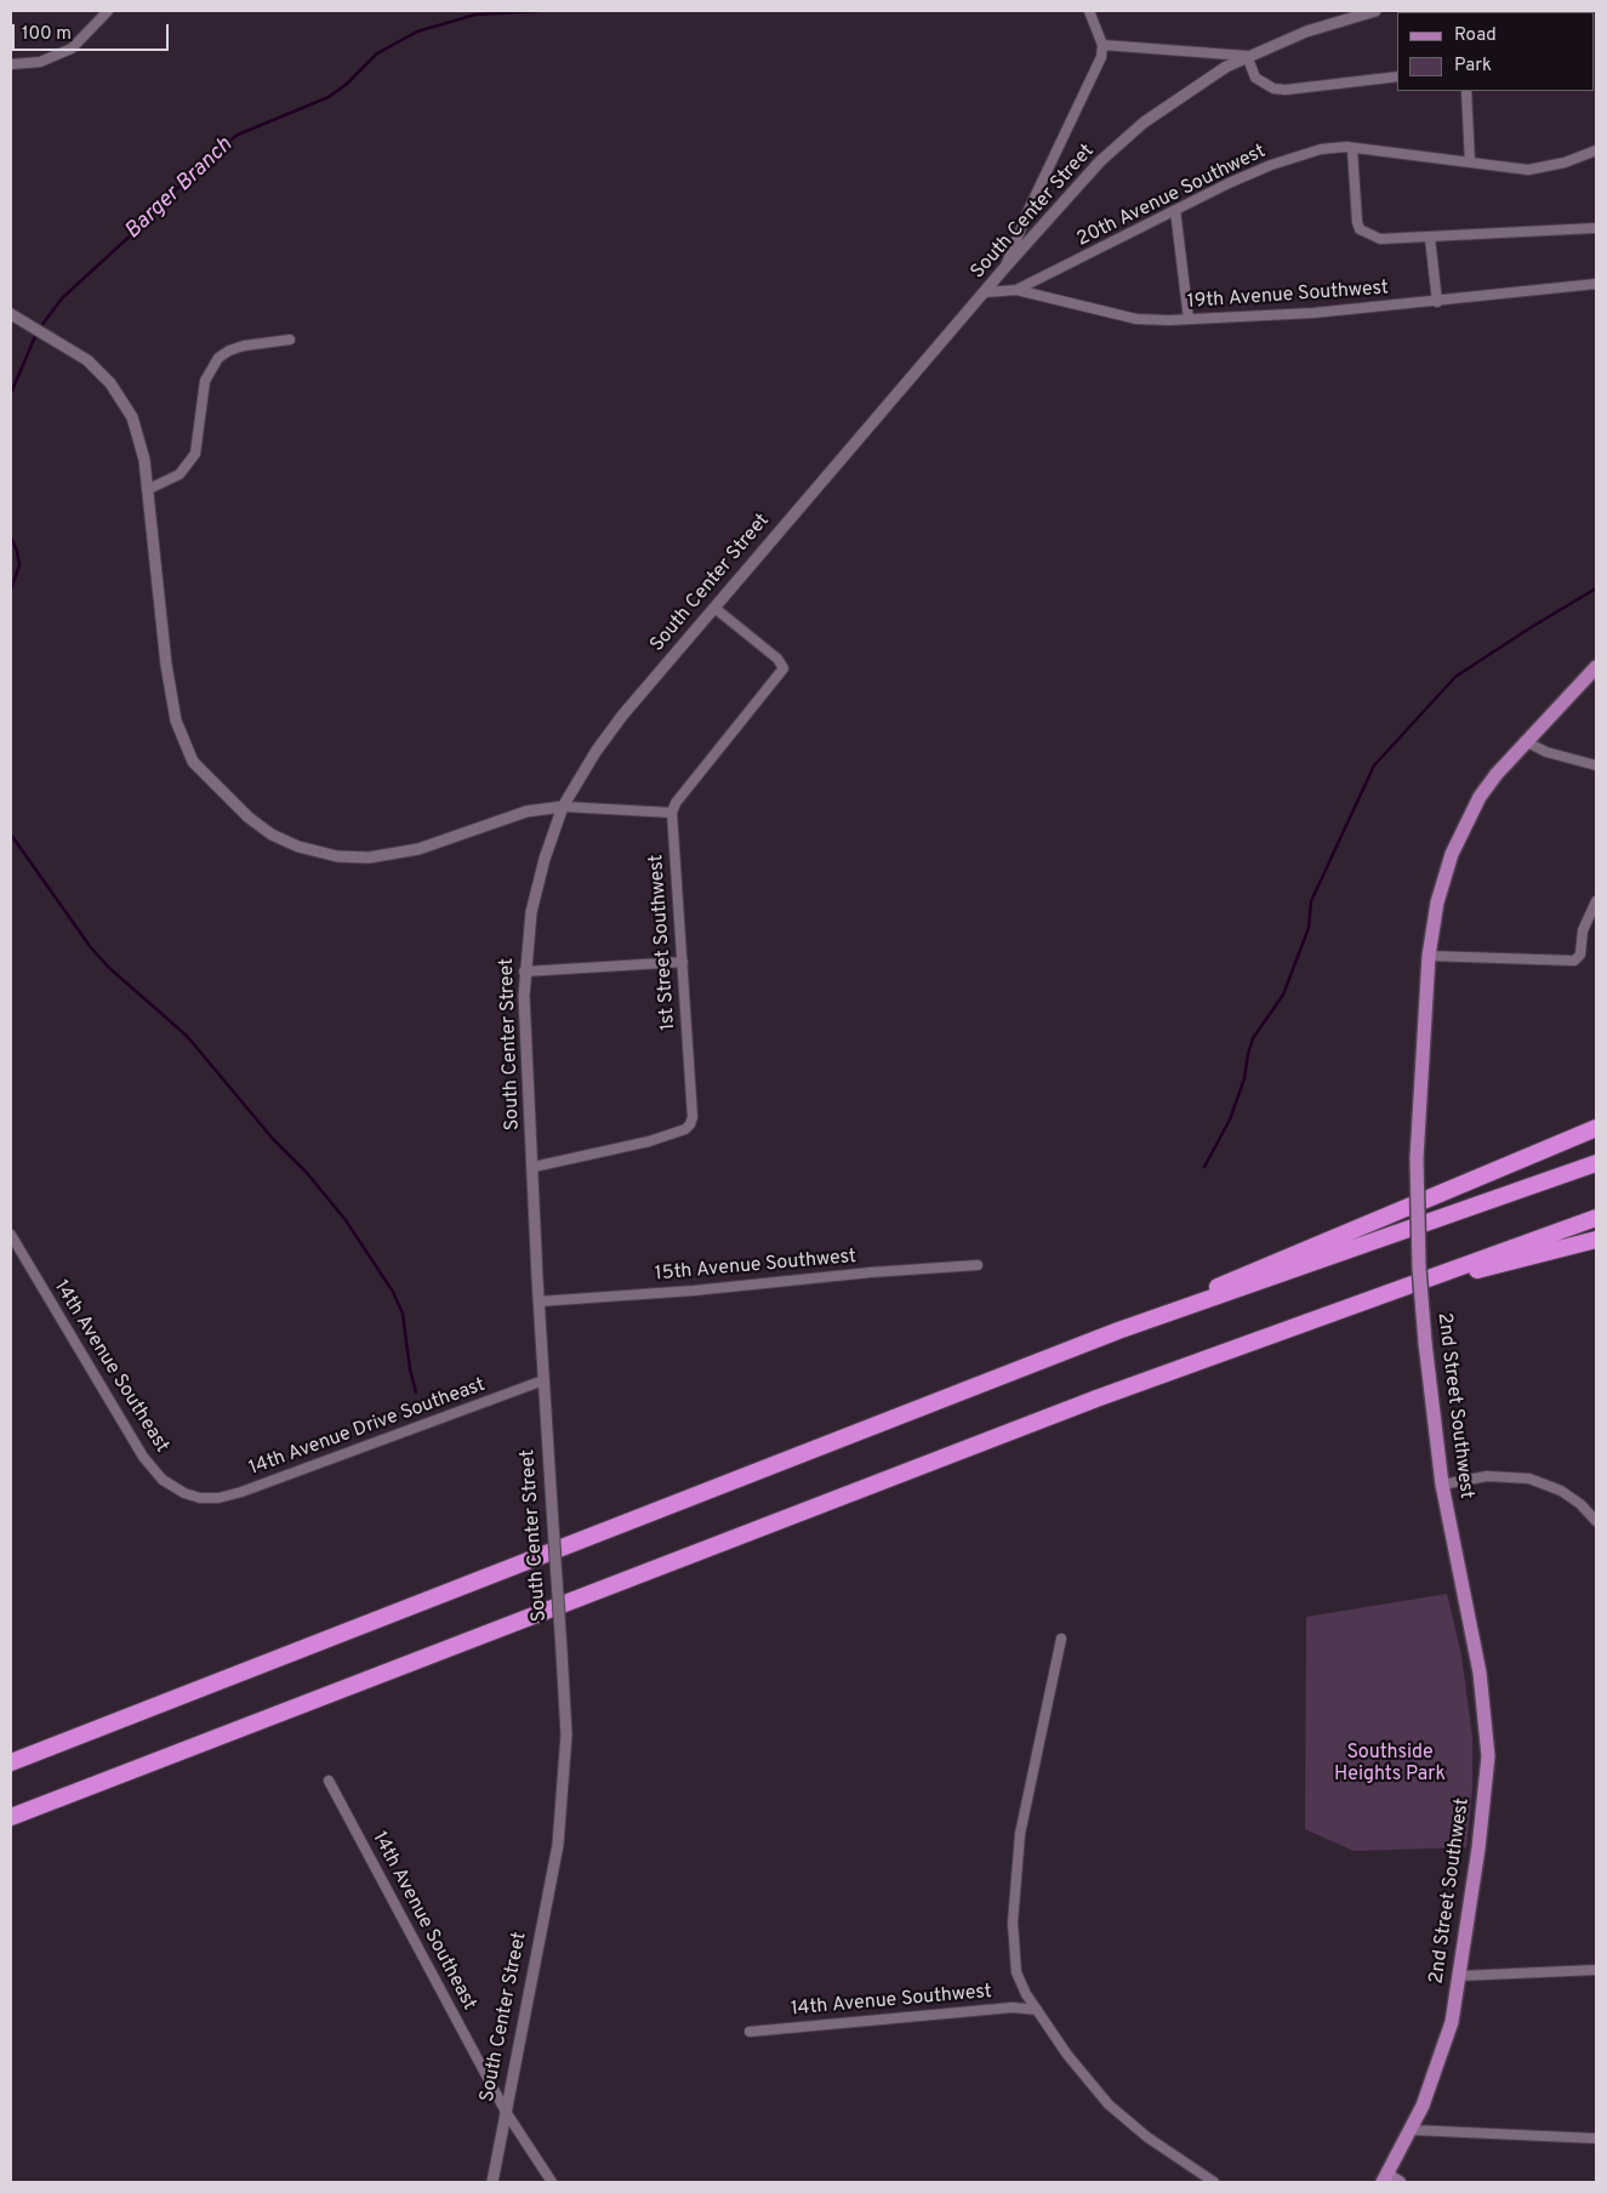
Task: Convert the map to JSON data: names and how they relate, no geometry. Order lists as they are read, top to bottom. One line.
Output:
{"streets":{"main road":["2nd Street Southwest"],"street":["20th Avenue Southwest","South Center Street","19th Avenue Southwest","1st Street Southwest","15th Avenue Southwest","14th Avenue Southeast","14th Avenue Drive Southeast","14th Avenue Southwest"]},"crossings":[["20th Avenue Southwest","19th Avenue Southwest"],["South Center Street","19th Avenue Southwest"],["South Center Street","1st Street Southwest"],["South Center Street","15th Avenue Southwest"],["South Center Street","14th Avenue Southeast"],["South Center Street","14th Avenue Drive Southeast"],["14th Avenue Southeast","14th Avenue Drive Southeast"]],"water":["Barger Branch"],"parks":["Southside Heights Park"],"legend":["Road","Park"],"scale_bar":"100 m"}
